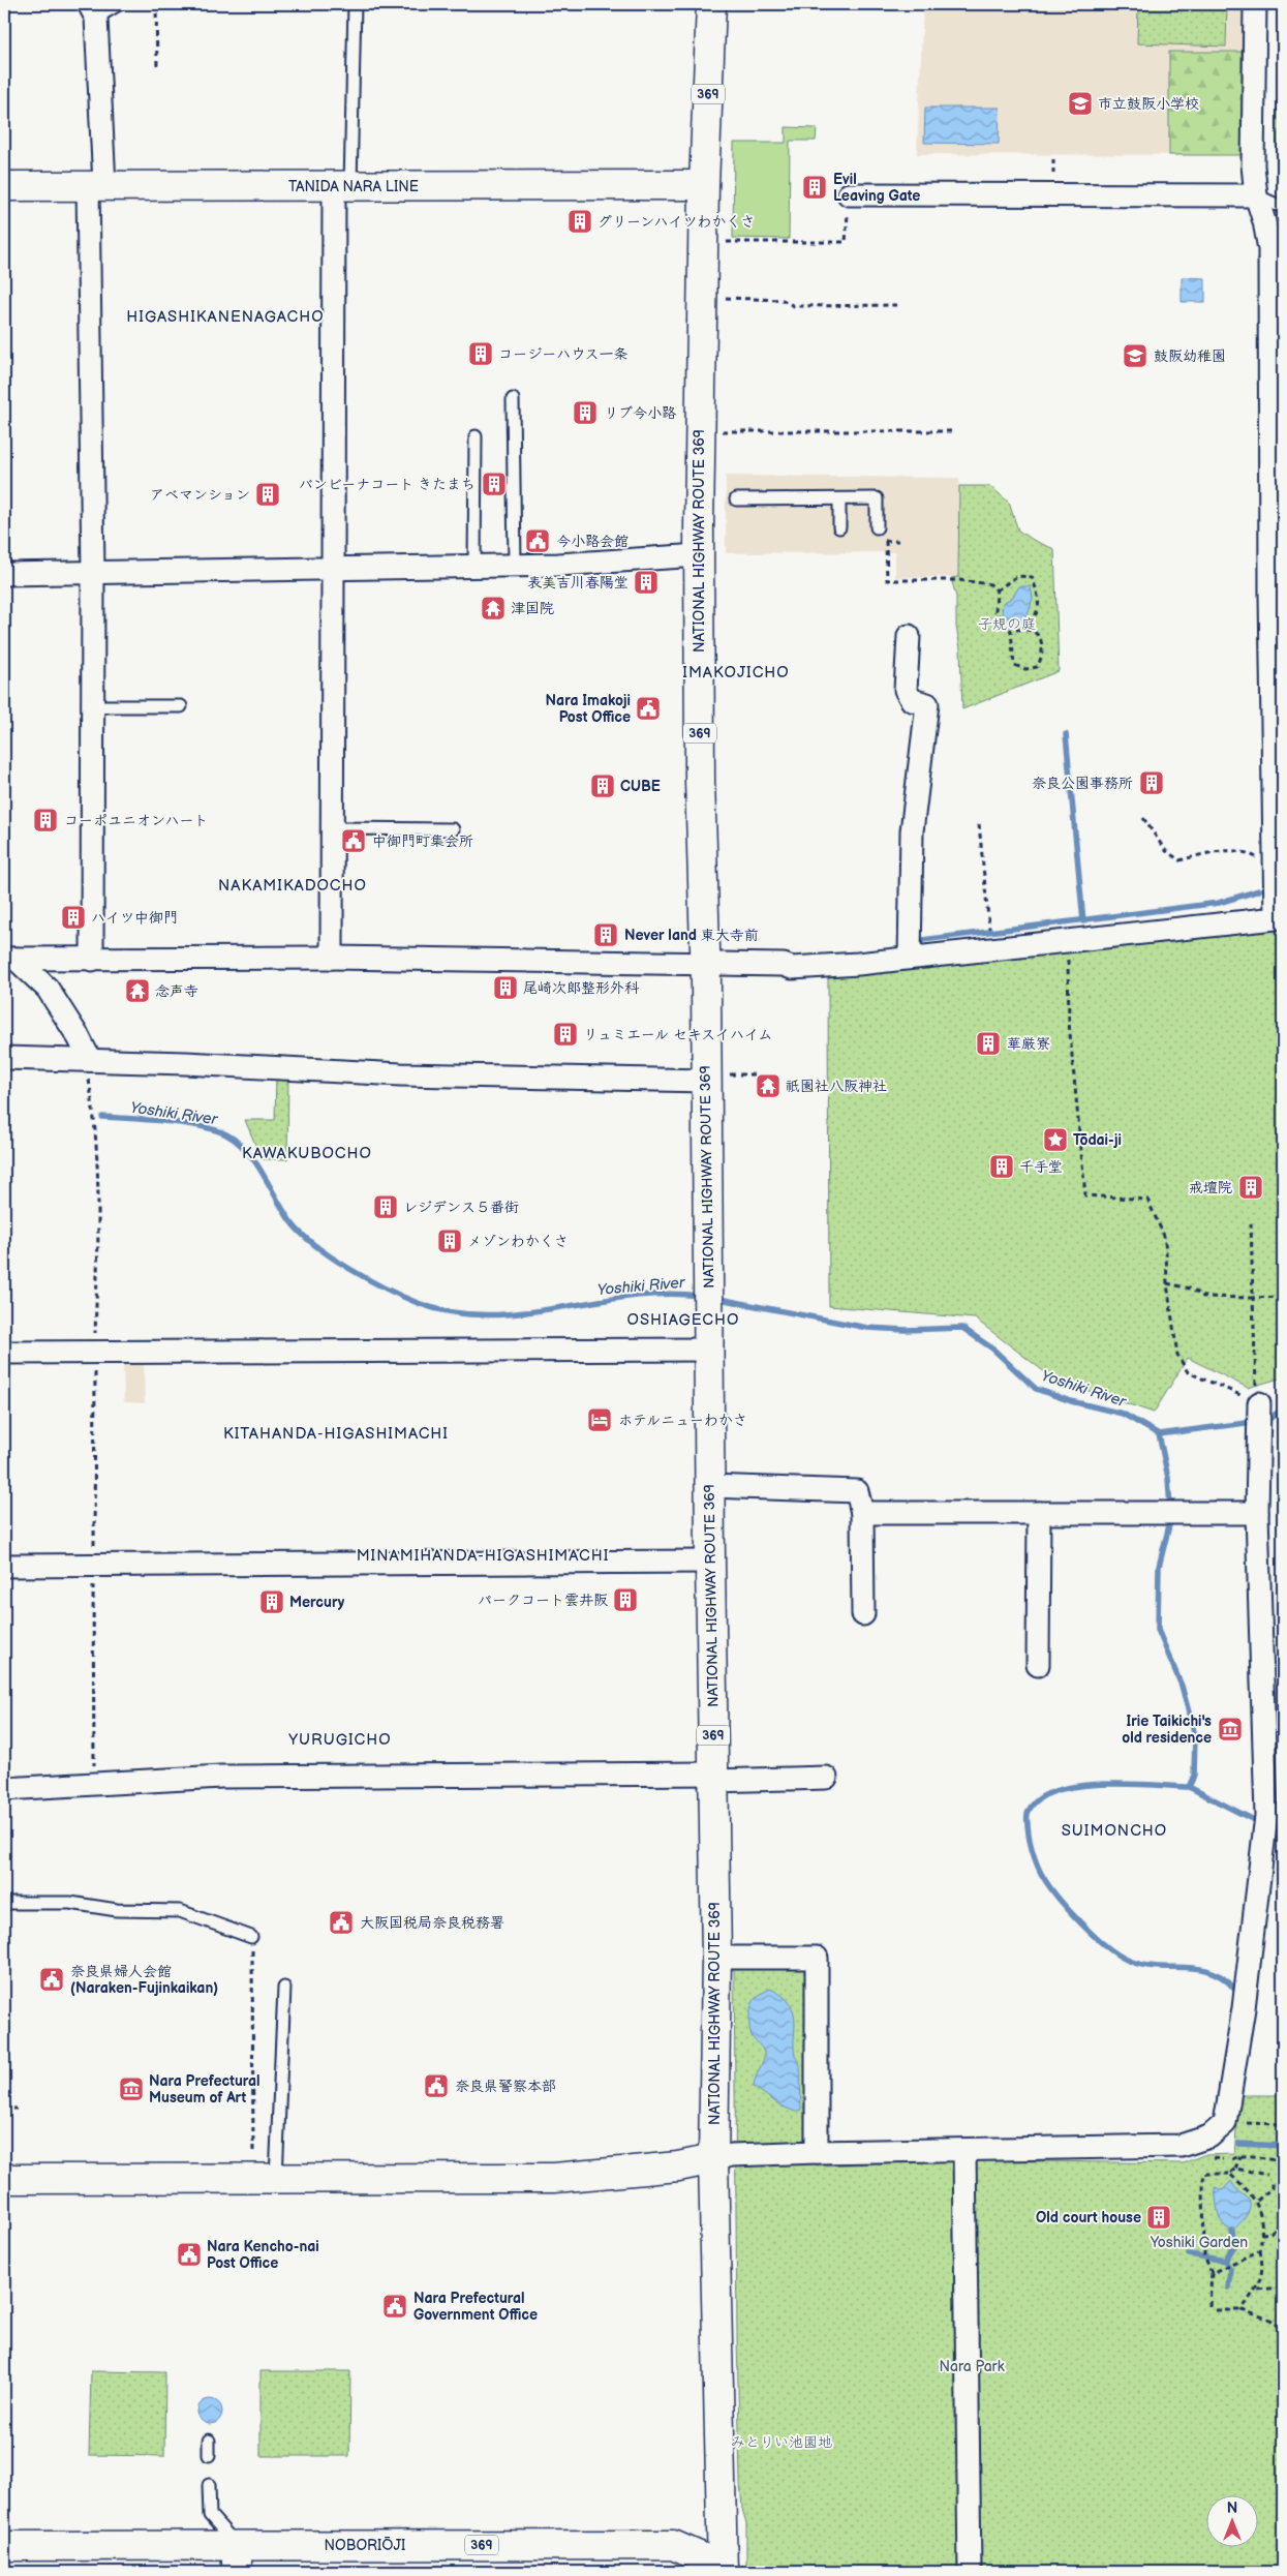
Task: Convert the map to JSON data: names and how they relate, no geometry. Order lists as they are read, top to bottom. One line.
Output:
{"streets":{"main road":["369","TANIDA NARA LINE","NATIONAL HIGHWAY ROUTE 369","NOBORIŌJI"]},"crossings":[["TANIDA NARA LINE","NATIONAL HIGHWAY ROUTE 369"],["NATIONAL HIGHWAY ROUTE 369","NOBORIŌJI"]],"districts":["HIGASHIKANENAGACHO","IMAKOJICHO","NAKAMIKADOCHO","KAWAKUBOCHO","OSHIAGECHO","KITAHANDA-HIGASHIMACHI","MINAMIHANDA-HIGASHIMACHI","YURUGICHO","SUIMONCHO"],"water":["Yoshiki River"],"parks":["子規の庭","Yoshiki Garden","Nara Park","みとりい池園地"],"places":{"school or university":["市立鼓阪小学校","鼓阪幼稚園"],"building":["Evil Leaving Gate","グリーンハイツわかくさ","コージーハウス一条","リブ今小路","バンビーナコート きたまち","アベマンション","表美吉川春陽堂","奈良公園事務所","CUBE","コーポユニオンハート","ハイツ中御門","Never land 東大寺前","尾崎次郎整形外科","リュミエール セキスイハイム","華厳寮","千手堂","戒壇院","レジデンス５番街","メゾンわかくさ","パークコート雲井阪","Mercury","Old court house"],"public building":["今小路会館","Nara Imakoji Post Office","中御門町集会所","大阪国税局奈良税務署","奈良県婦人会館 (Naraken-Fujinkaikan)","奈良県警察本部","Nara Kencho-nai Post Office","Nara Prefectural Government Office"],"temple":["津国院","念声寺","祇園社八阪神社"],"place":["Tōdai-ji"],"hotel":["ホテルニューわかさ"],"museum":["Irie Taikichi's old residence","Nara Prefectural Museum of Art"]},"north":"top"}
